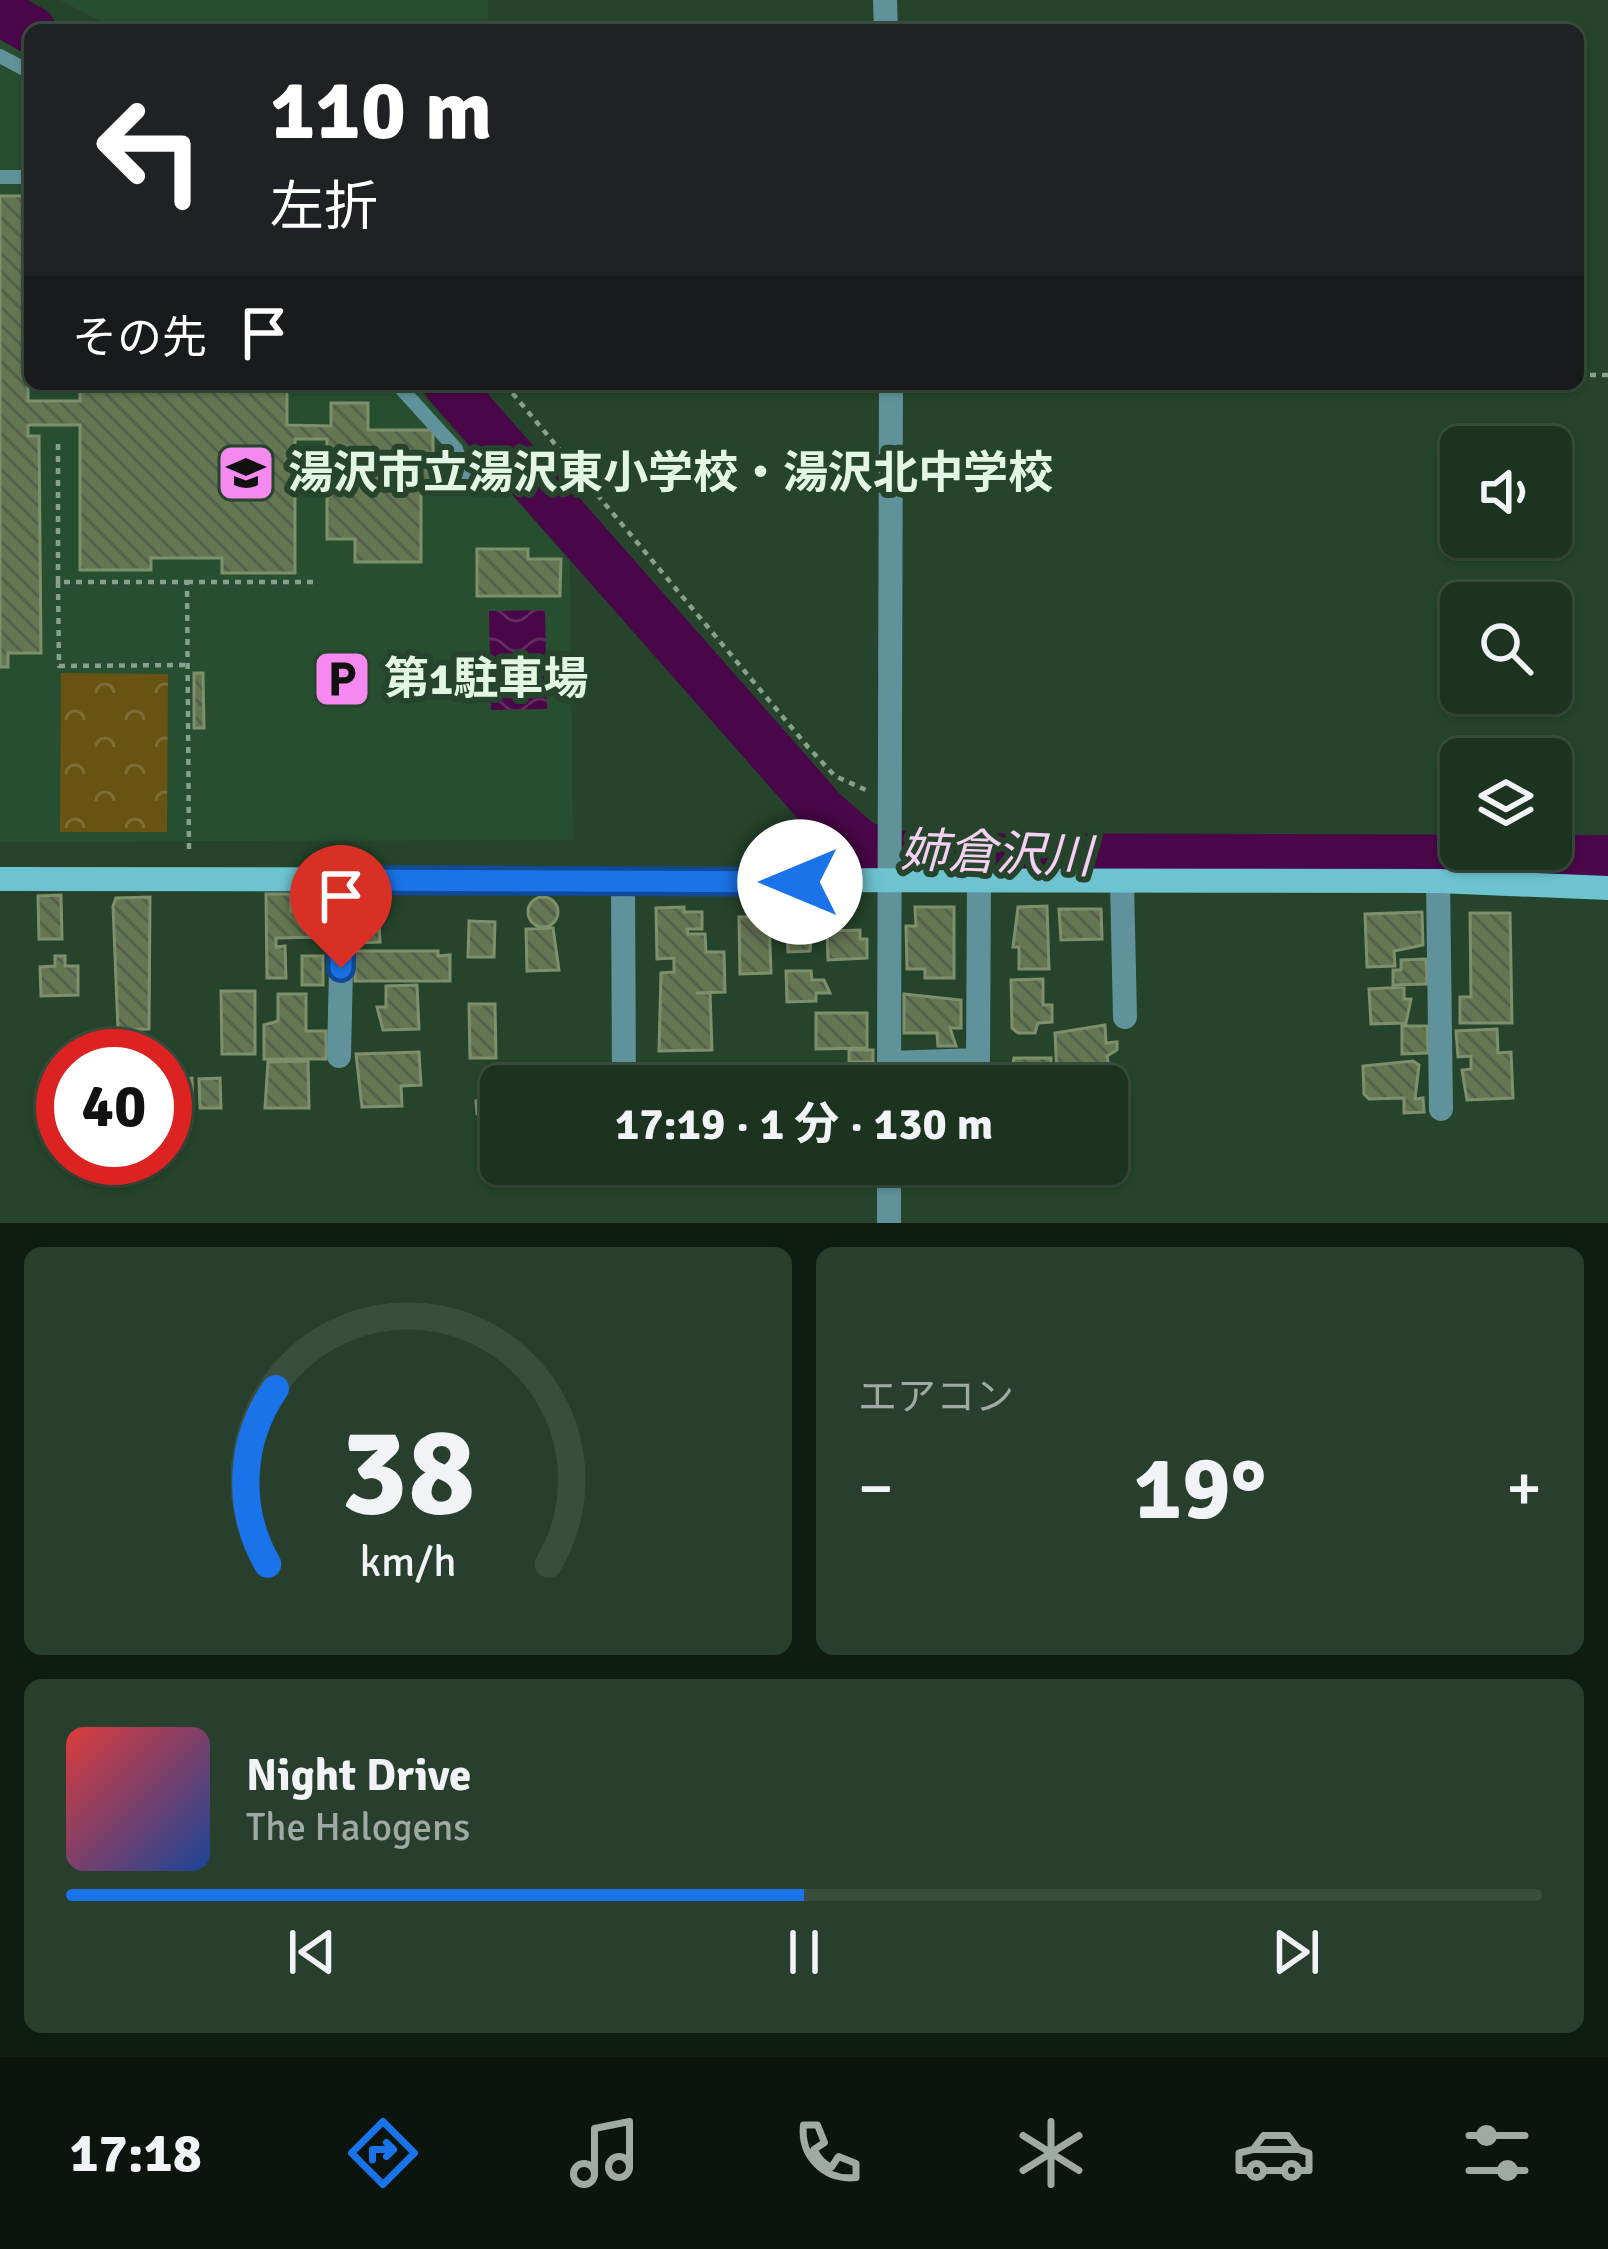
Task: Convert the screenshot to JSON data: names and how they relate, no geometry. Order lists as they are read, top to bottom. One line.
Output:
{"water":["姉倉沢川"],"places":{"school or university":["湯沢市立湯沢東小学校・湯沢北中学校"],"parking":["第1駐車場"]},"page":{"turn":["110 m","左折"],"then":"その先","limit":"40","trip":"17:19 · 1 分 · 130 m","tile":"エアコン","heat":["−","19°","+"],"song":["Night Drive","The Halogens"],"tabs":"17:18","gauge":["38","km/h"]}}
